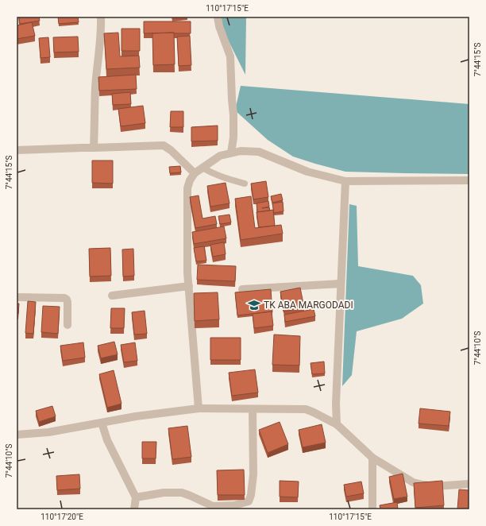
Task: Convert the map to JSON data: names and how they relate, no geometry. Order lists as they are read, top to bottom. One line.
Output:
{"places":{"school or university":["TK ABA MARGODADI"]},"coordinates":["110°17'15\"E","7°44'15\"S","7°44'10\"S","110°17'20\"E"]}
